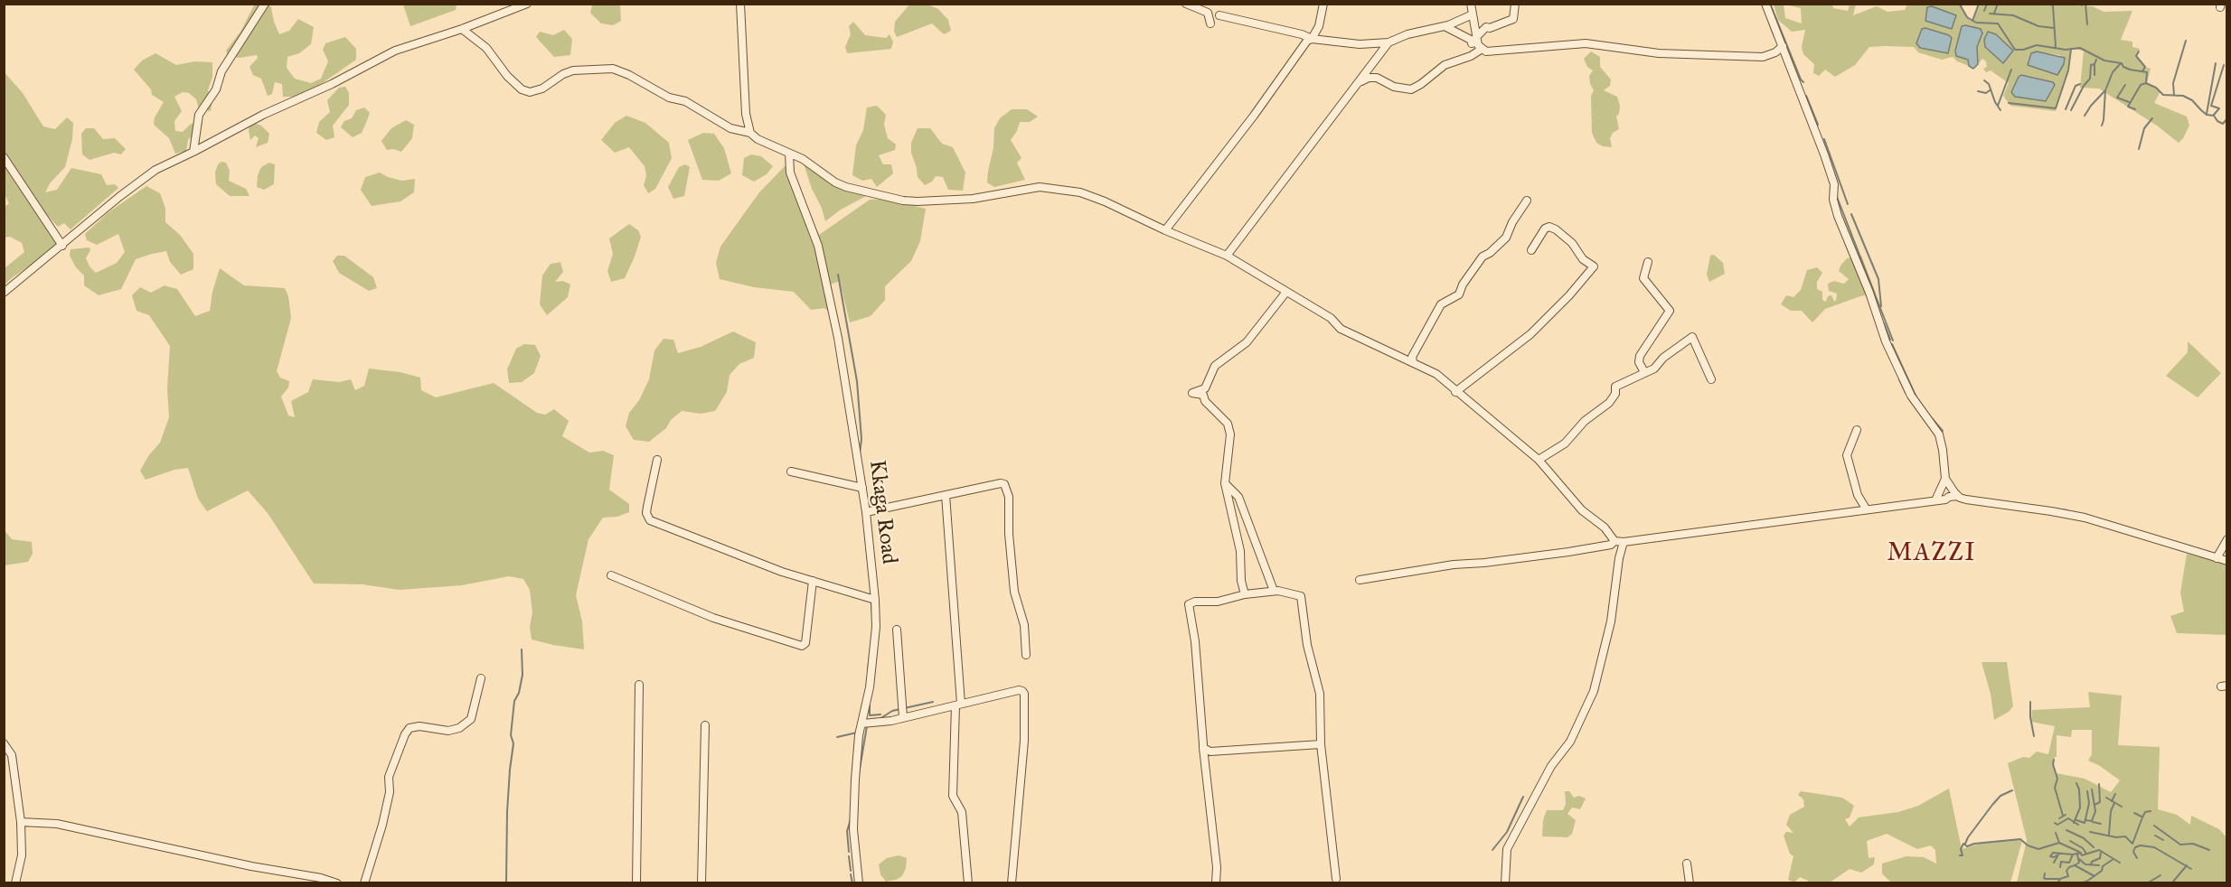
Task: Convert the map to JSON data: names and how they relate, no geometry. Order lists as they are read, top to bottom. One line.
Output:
{"streets":{"street":["Kkaga Road"]},"districts":["MAZZI"]}
